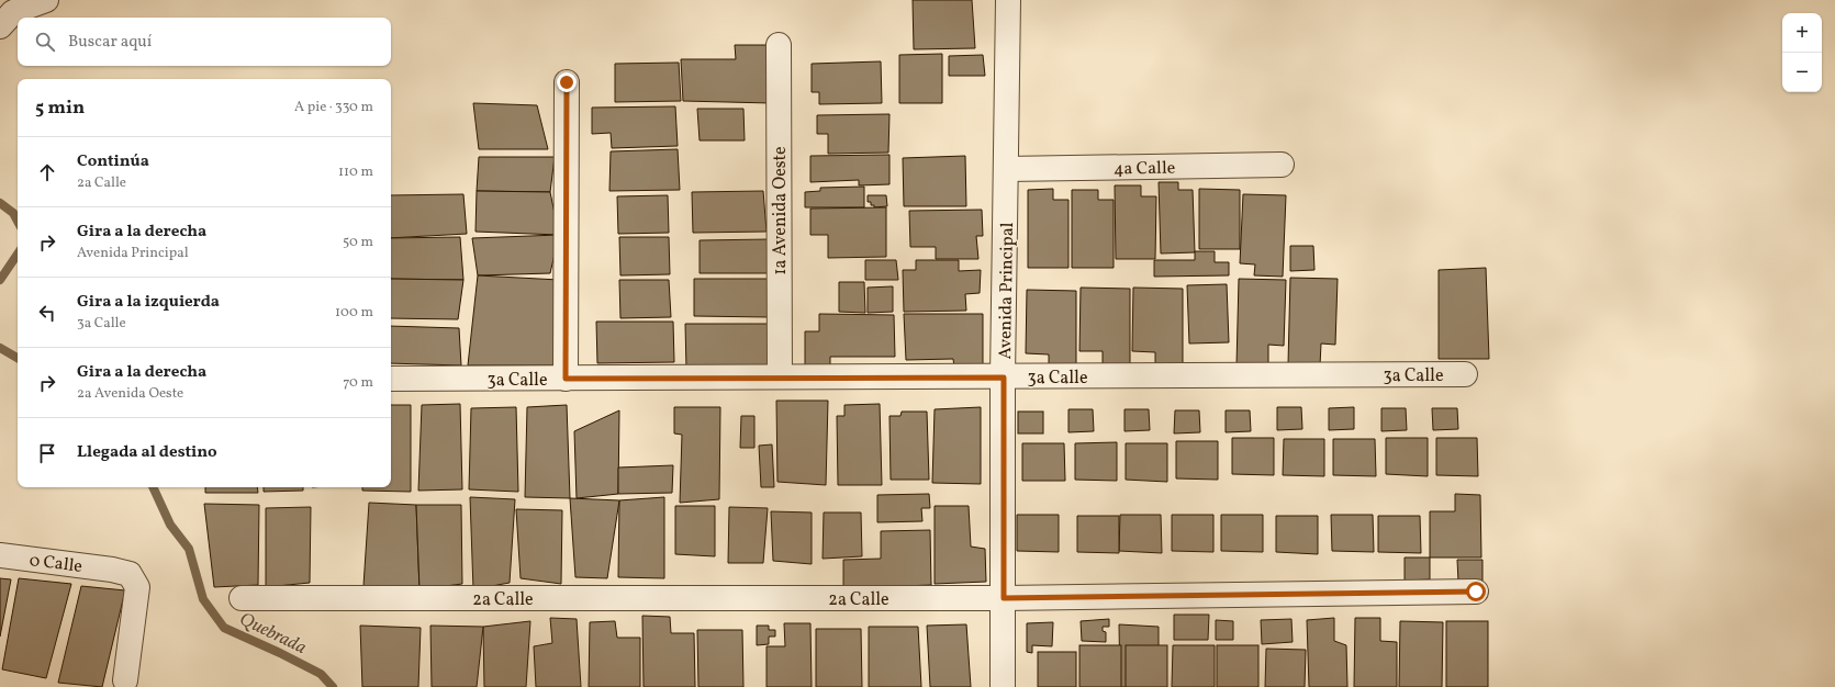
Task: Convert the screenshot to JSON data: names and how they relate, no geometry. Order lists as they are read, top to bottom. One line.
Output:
{"streets":{"street":["4a Calle","1a Avenida Oeste","Avenida Principal","3a Calle","0 Calle","2a Calle"]},"crossings":[["4a Calle","Avenida Principal"],["1a Avenida Oeste","3a Calle"],["Avenida Principal","3a Calle"],["Avenida Principal","2a Calle"]],"water":["Quebrada"],"page":{"map_buttons":["+","−"],"search":"Buscar aquí","heading":["5 min","A pie · 330 m"],"list":[["Continúa","2a Calle","110 m"],["Gira a la derecha","Avenida Principal","50 m"],["Gira a la izquierda","3a Calle","100 m"],["Gira a la derecha","2a Avenida Oeste","70 m"],"Llegada al destino"]}}
